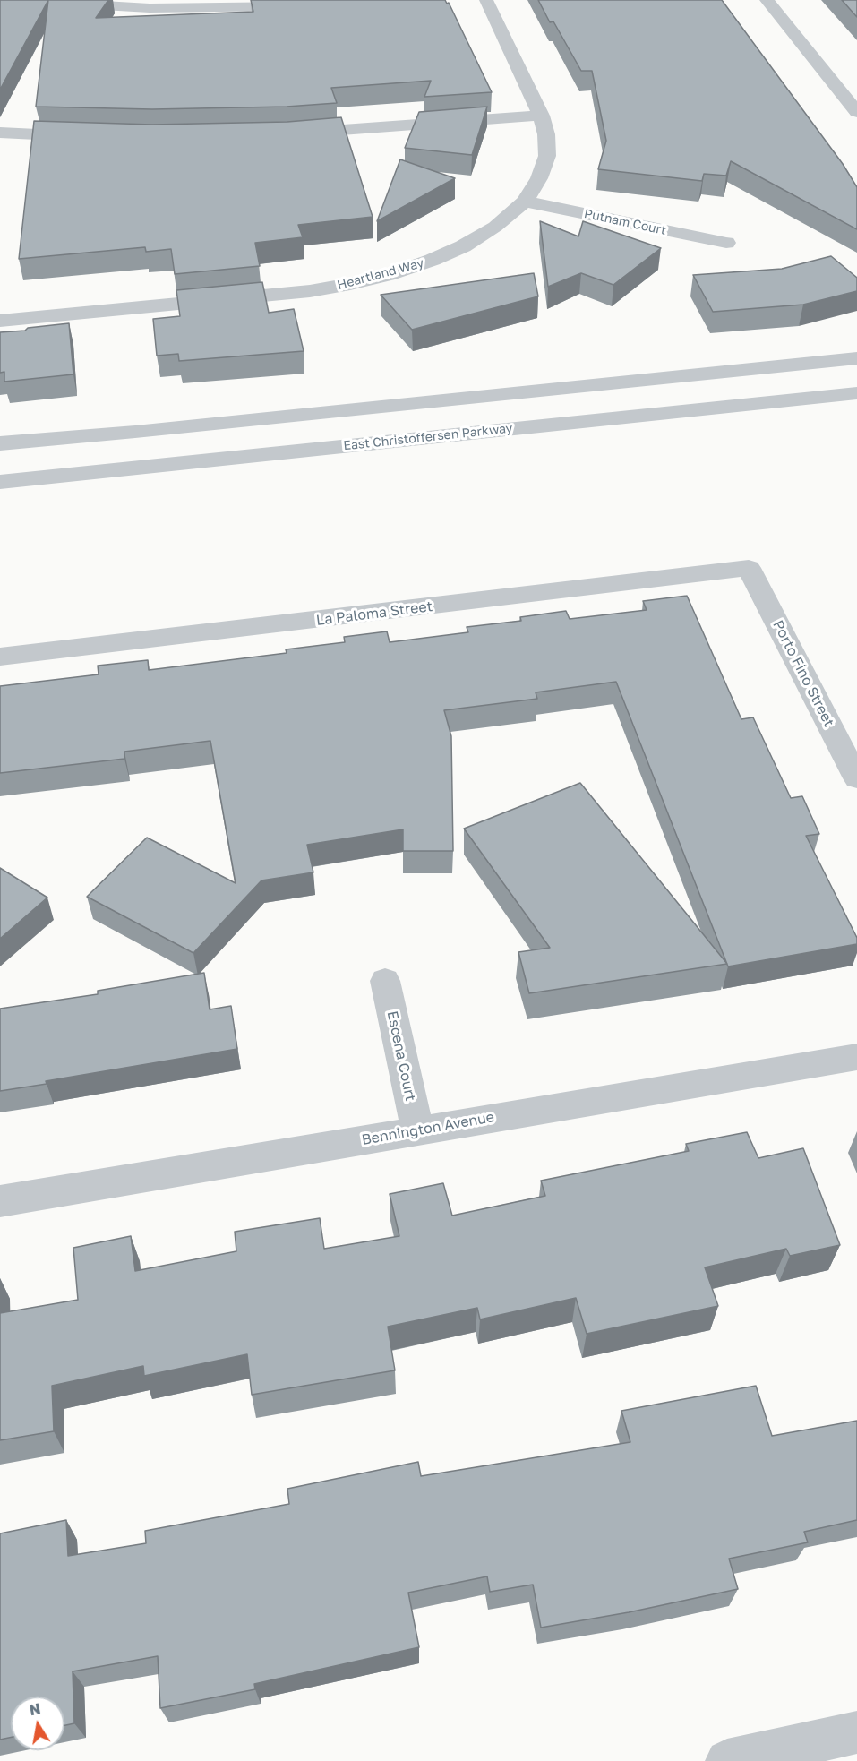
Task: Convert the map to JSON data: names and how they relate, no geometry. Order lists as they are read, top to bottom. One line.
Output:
{"streets":{"street":["Putnam Court","Heartland Way","East Christoffersen Parkway","La Paloma Street","Porto Fino Street","Escena Court","Bennington Avenue"]},"crossings":[["Putnam Court","Heartland Way"],["La Paloma Street","Porto Fino Street"],["Escena Court","Bennington Avenue"]],"north":"top"}
